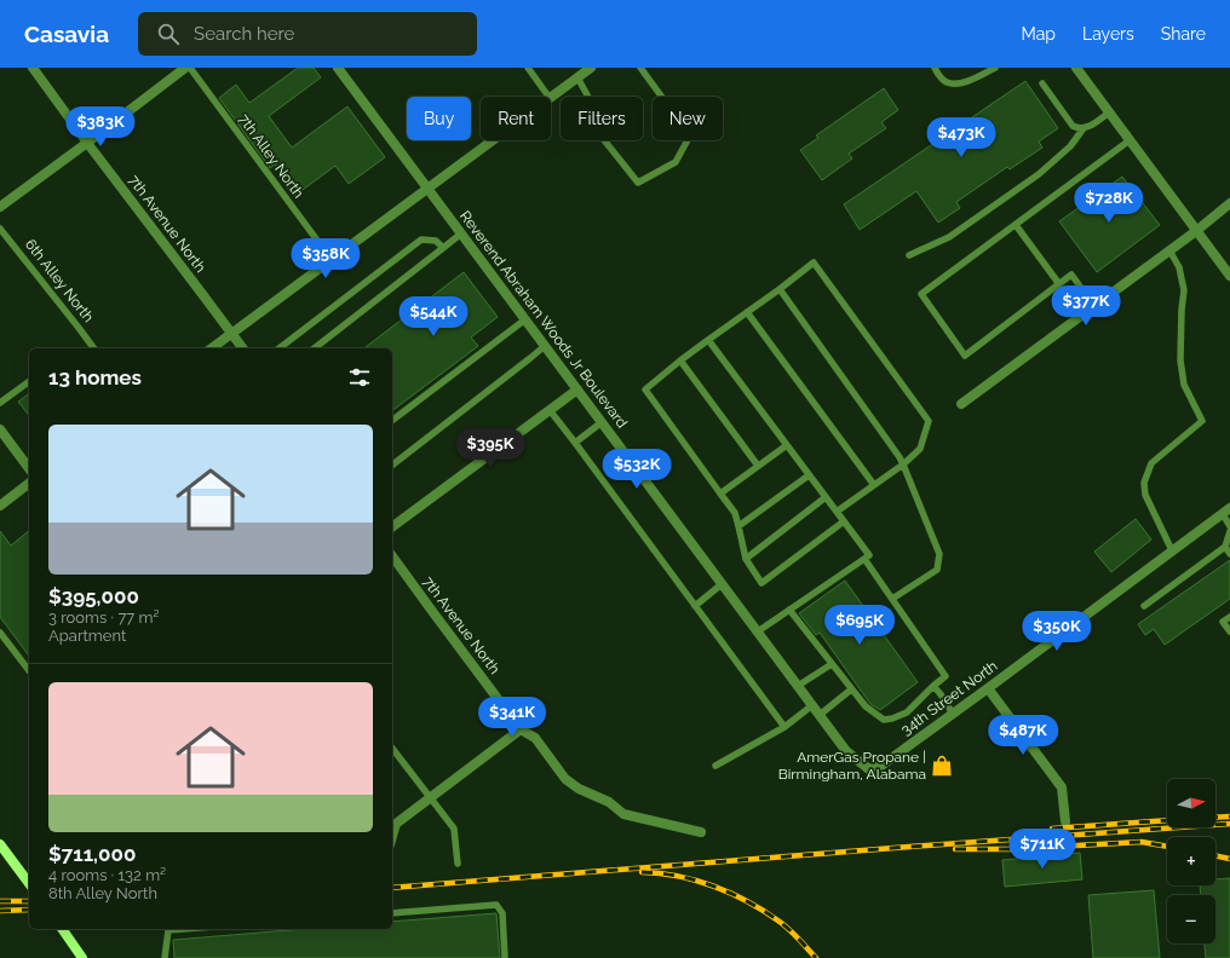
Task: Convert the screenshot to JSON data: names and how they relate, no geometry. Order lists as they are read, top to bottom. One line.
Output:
{"streets":{"street":["7th Avenue North","Reverend Abraham Woods Jr Boulevard","34th Street North"],"lane":["7th Alley North","6th Alley North"]},"crossings":[["Reverend Abraham Woods Jr Boulevard","34th Street North"]],"places":{"shop":["AmerGas Propane | Birmingham, Alabama"]},"north":"right","page":{"header":"Casavia","search":"Search here","nav":["Map","Layers","Share"],"chip":["Buy","Rent","Filters","New"],"price":["$383K","$473K","$728K","$358K","$377K","$544K","$395K","$532K","$695K","$350K","$341K","$487K","$711K"],"heading":"13 homes","list":[{"name":"$395,000","note":"3 rooms · 77 m² · Apartment"},{"name":"$711,000","note":"4 rooms · 132 m² · 8th Alley North"}],"map_buttons":["+","−"]}}
